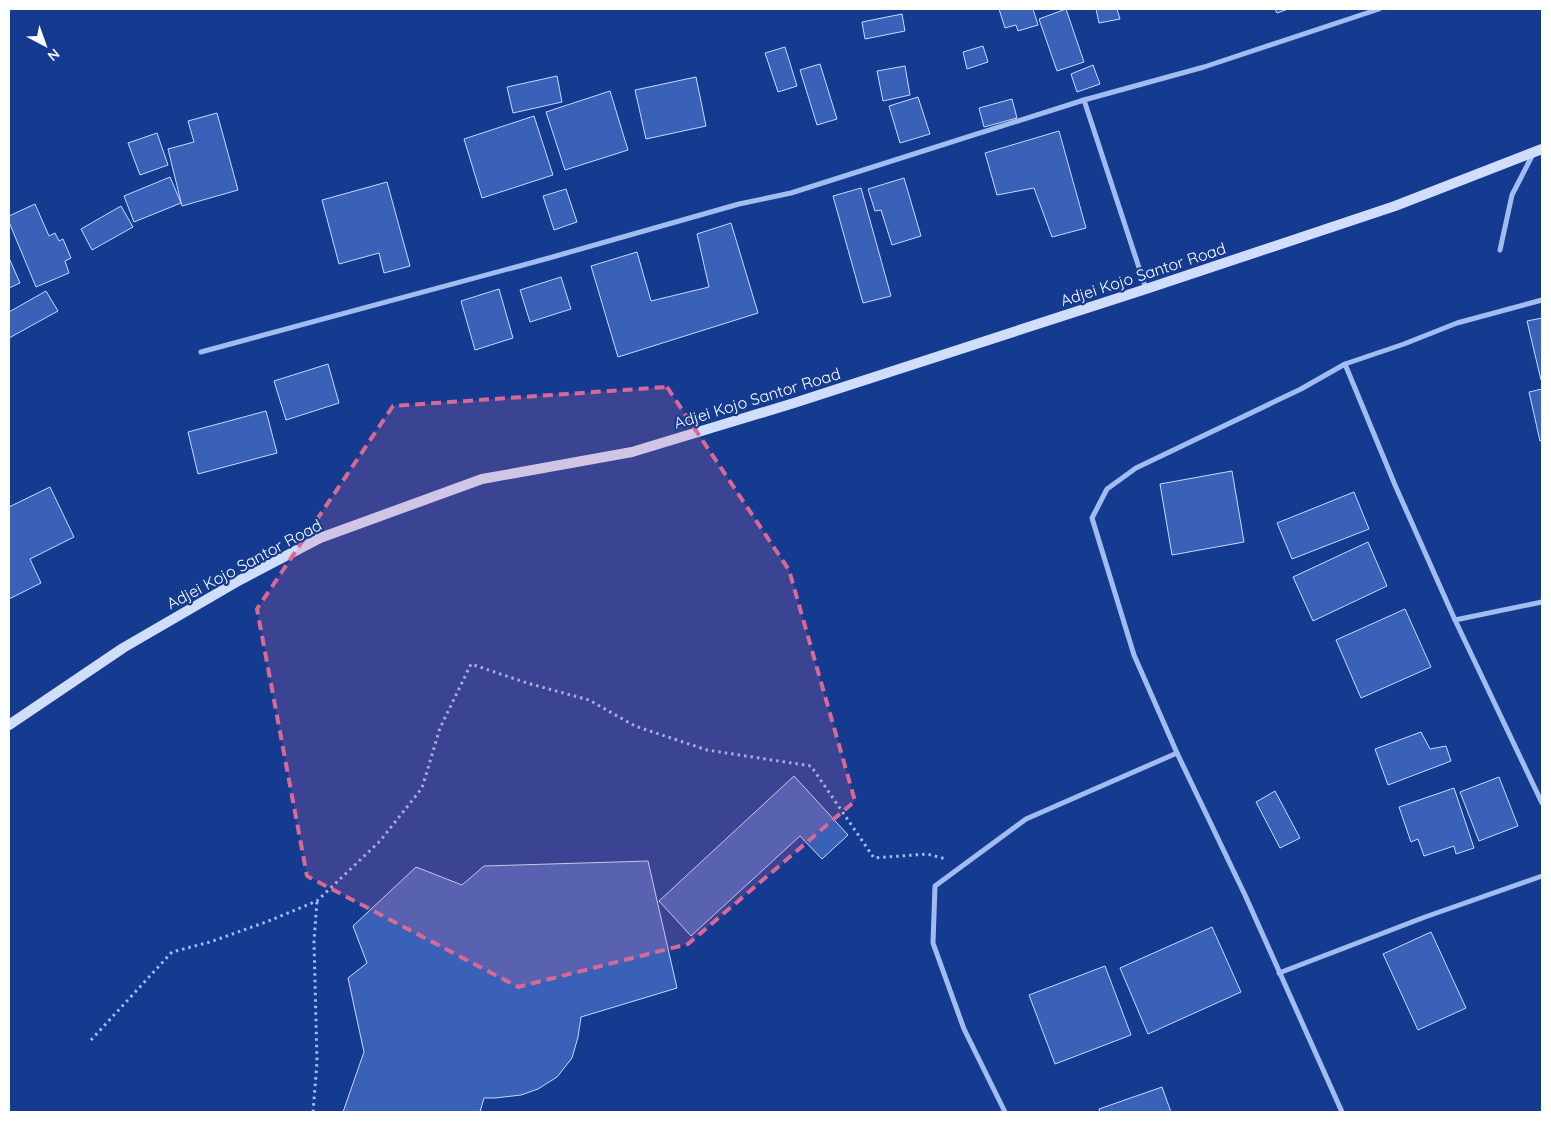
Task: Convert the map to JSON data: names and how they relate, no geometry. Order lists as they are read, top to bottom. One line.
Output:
{"streets":{"street":["Adjei Kojo Santor Road"]},"north":"bottom right"}
